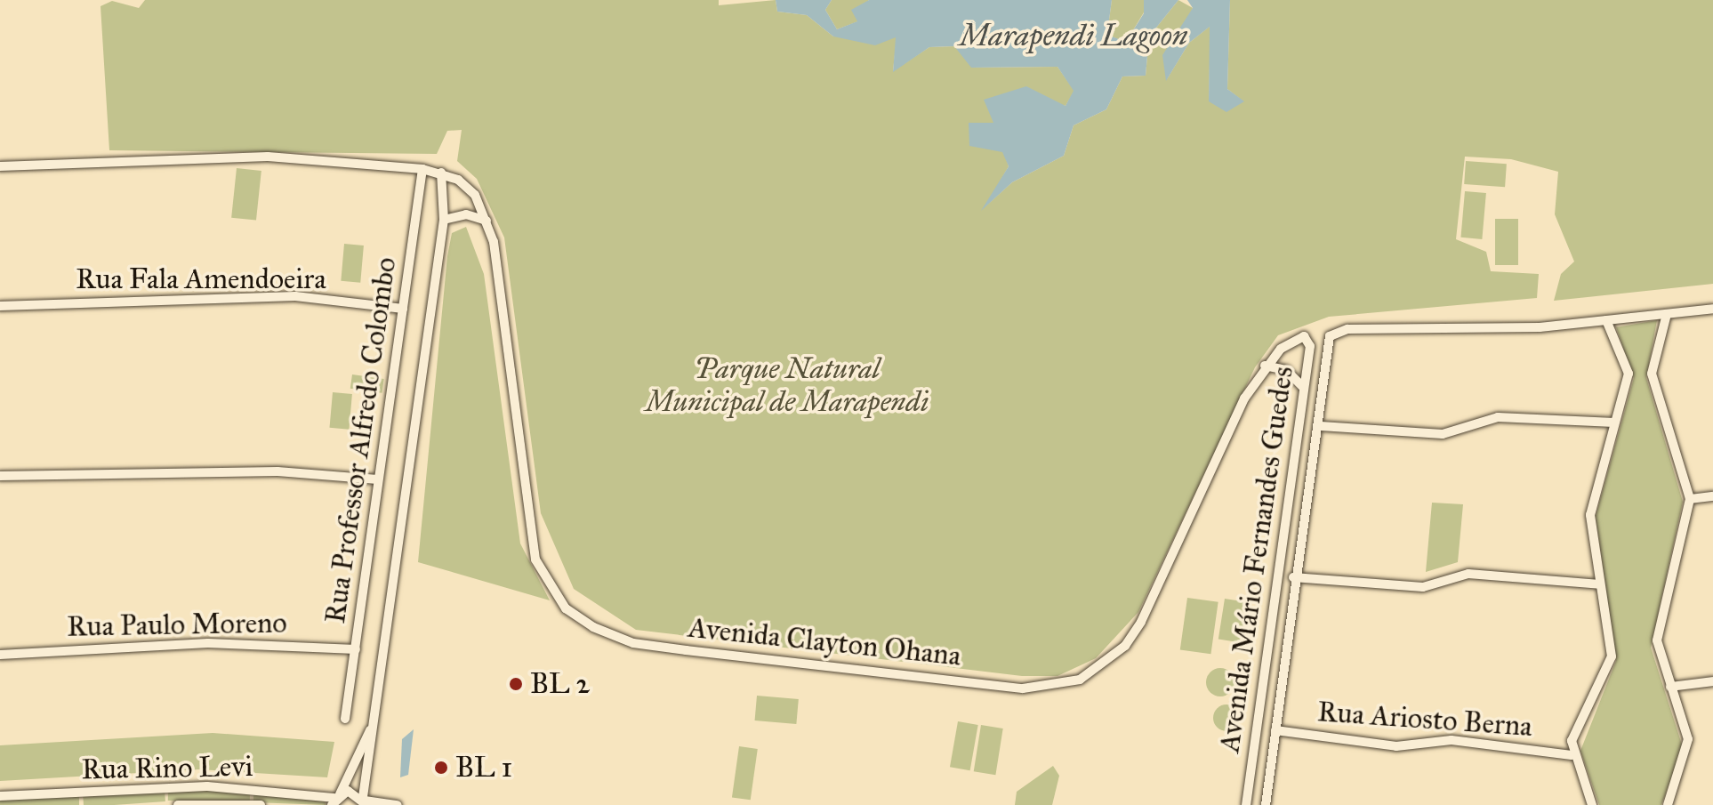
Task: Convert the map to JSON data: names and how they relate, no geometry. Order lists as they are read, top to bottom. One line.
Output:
{"streets":{"street":["Rua Fala Amendoeira","Rua Professor Alfredo Colombo","Avenida Mário Fernandes Guedes","Rua Paulo Moreno","Avenida Clayton Ohana","Rua Ariosto Berna","Rua Rino Levi"]},"crossings":[["Rua Fala Amendoeira","Rua Professor Alfredo Colombo"],["Rua Professor Alfredo Colombo","Rua Paulo Moreno"],["Rua Professor Alfredo Colombo","Avenida Clayton Ohana"],["Rua Professor Alfredo Colombo","Rua Rino Levi"],["Avenida Mário Fernandes Guedes","Avenida Clayton Ohana"],["Avenida Mário Fernandes Guedes","Rua Ariosto Berna"]],"water":["Marapendi Lagoon"],"parks":["Parque Natural Municipal de Marapendi"],"places":["BL 2","BL 1"]}
